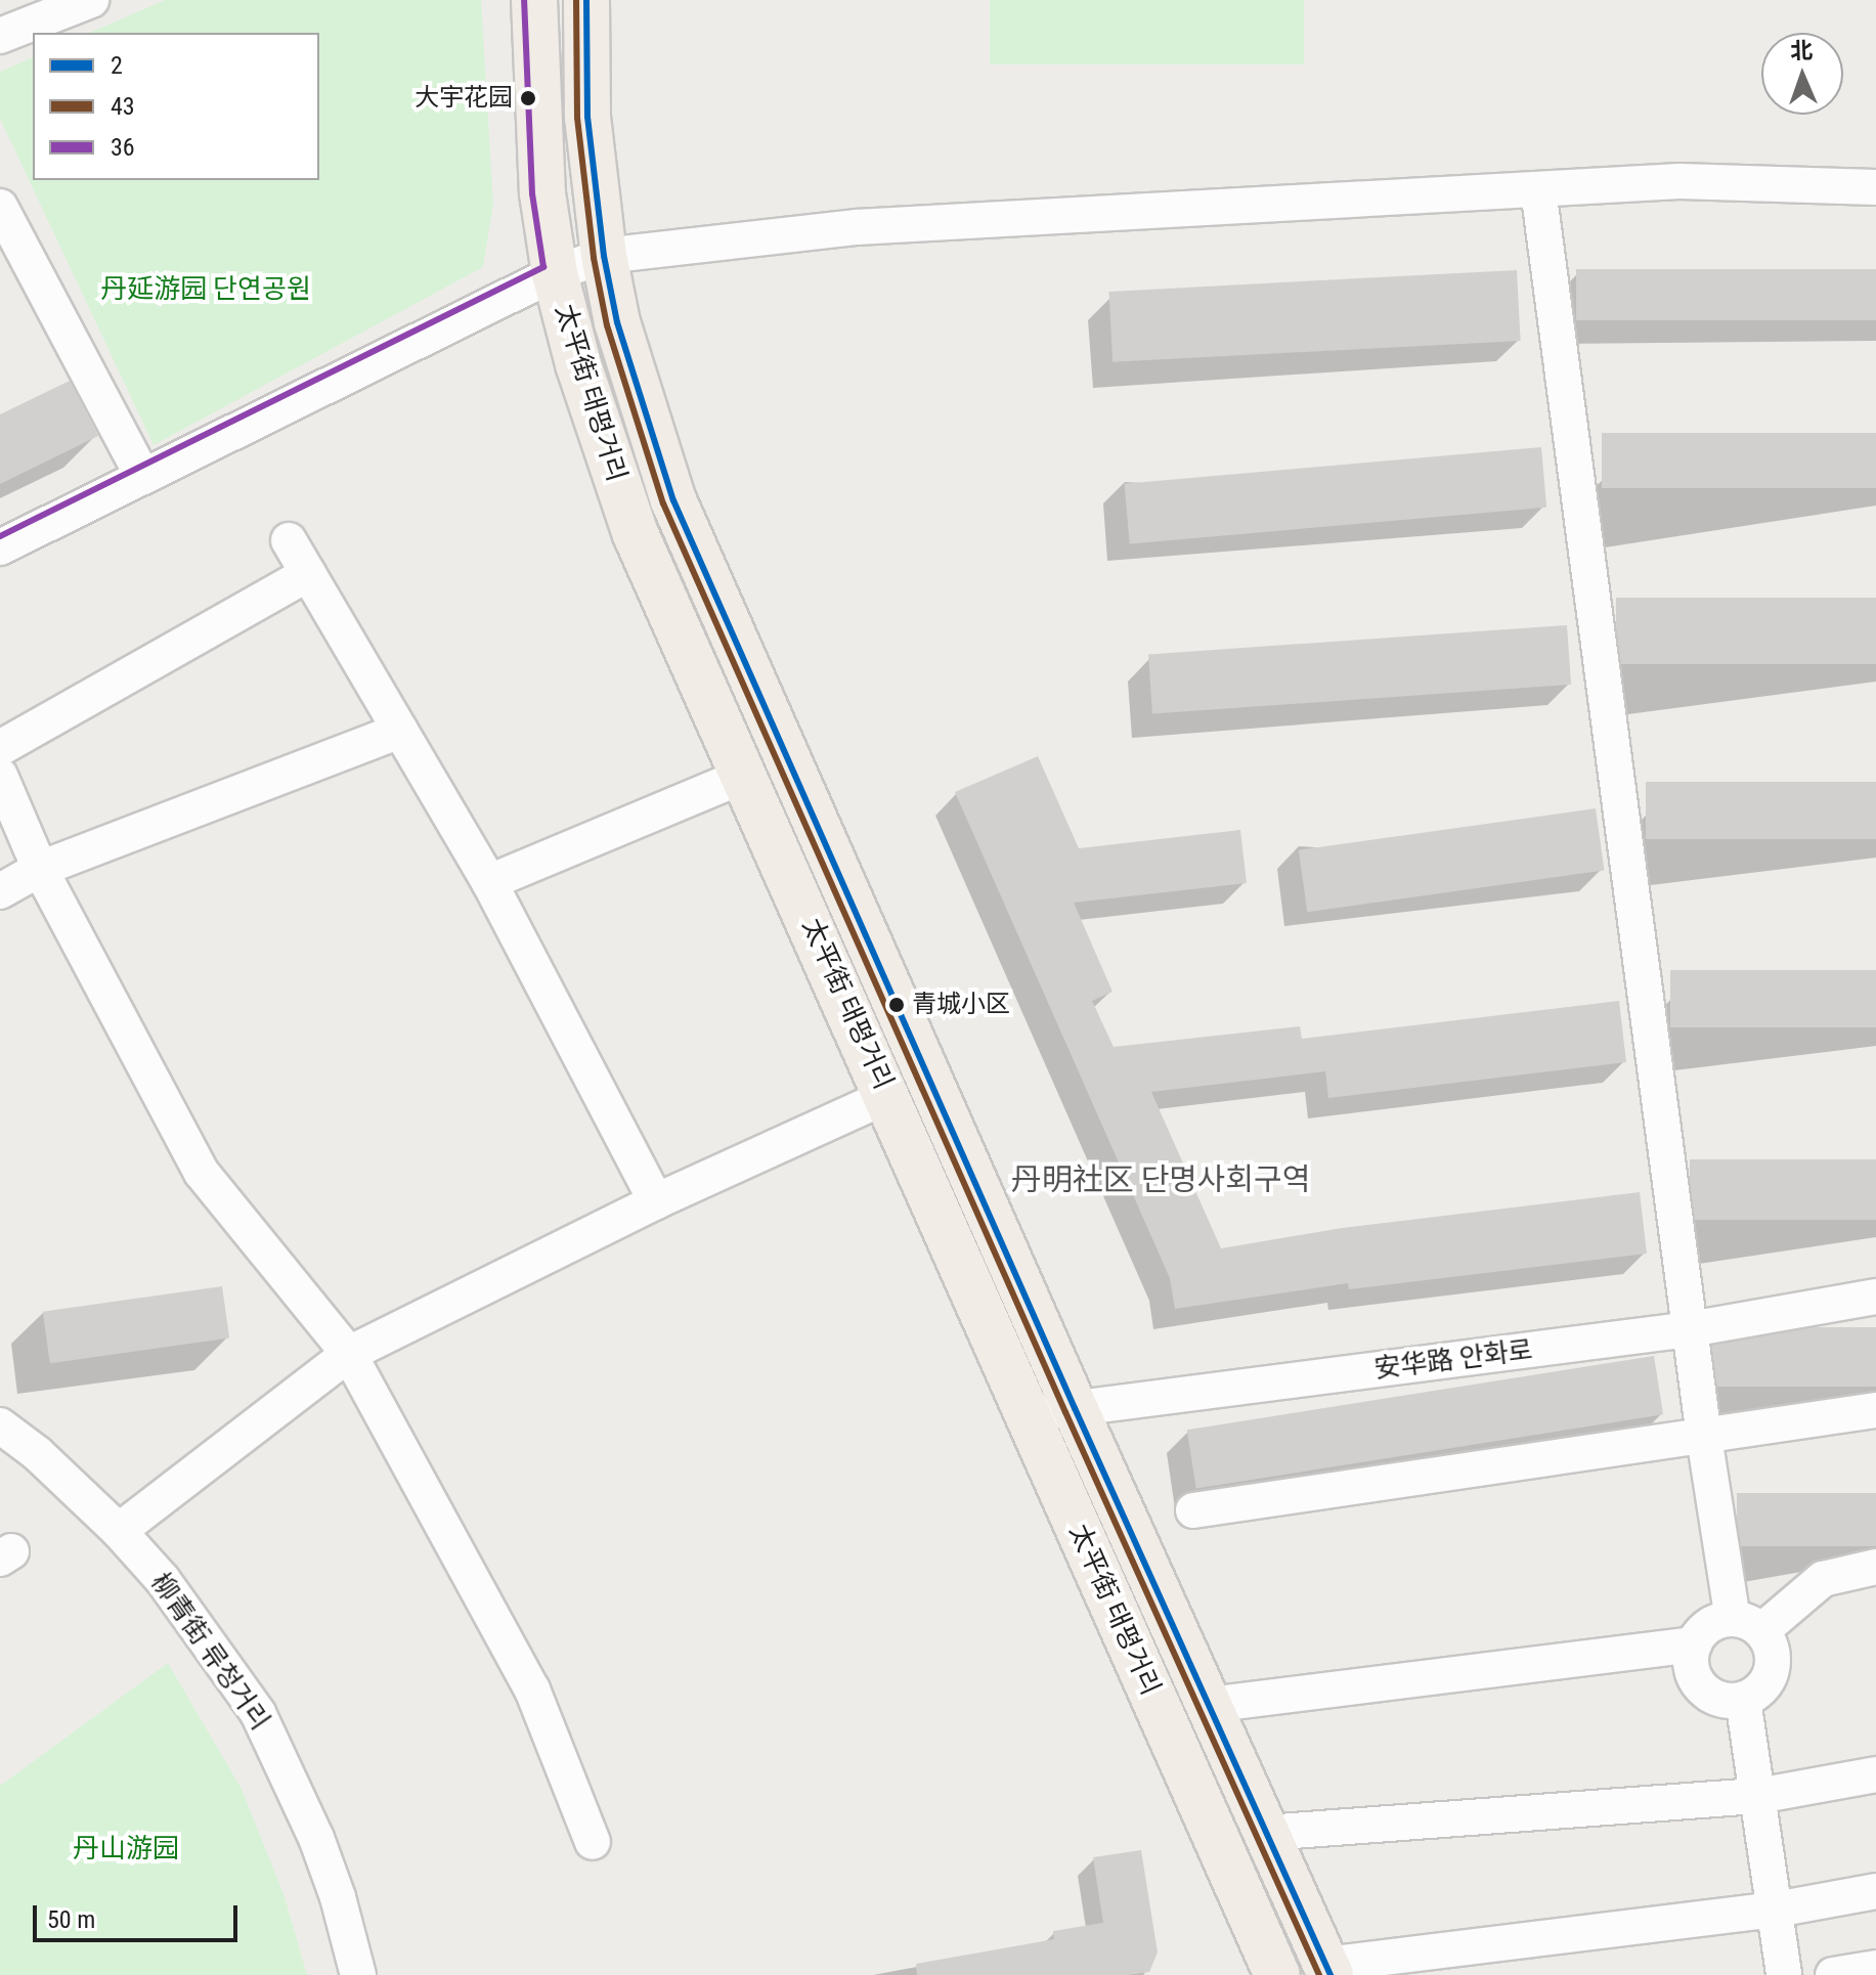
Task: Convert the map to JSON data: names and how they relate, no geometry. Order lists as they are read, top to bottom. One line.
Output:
{"streets":{"main road":["太平街 태평거리"],"street":["安华路 안화로","柳青街 류청거리"]},"crossings":[["太平街 태평거리","安华路 안화로"]],"districts":["丹明社区 단명사회구역"],"parks":["丹延游园 단연공원","丹山游园"],"places":["大宇花园","青城小区"],"lines":["transit line 2","transit line 43","transit line 36"],"legend":["2","43","36"],"scale_bar":"50 m","north":"top"}
